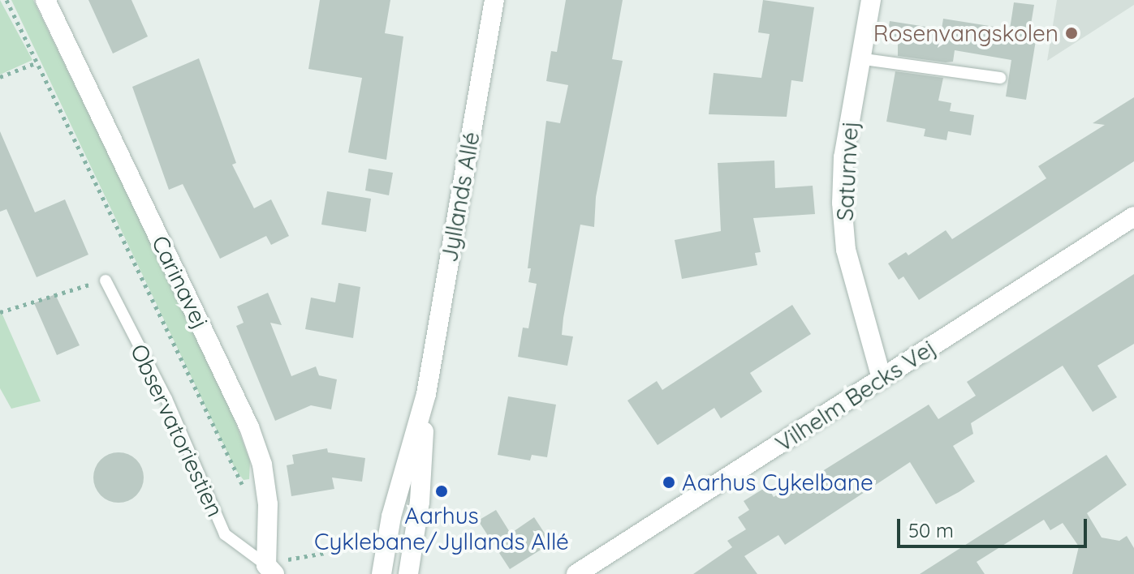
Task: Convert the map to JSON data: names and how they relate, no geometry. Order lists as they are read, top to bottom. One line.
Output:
{"streets":{"street":["Saturnvej","Jyllands Allé","Carinavej","Vilhelm Becks Vej"],"lane":["Observatoriestien"]},"crossings":[["Saturnvej","Vilhelm Becks Vej"],["Carinavej","Observatoriestien"]],"places":["Rosenvangskolen","Aarhus Cykelbane","Aarhus Cyklebane/Jyllands Allé"],"scale_bar":"50 m"}
